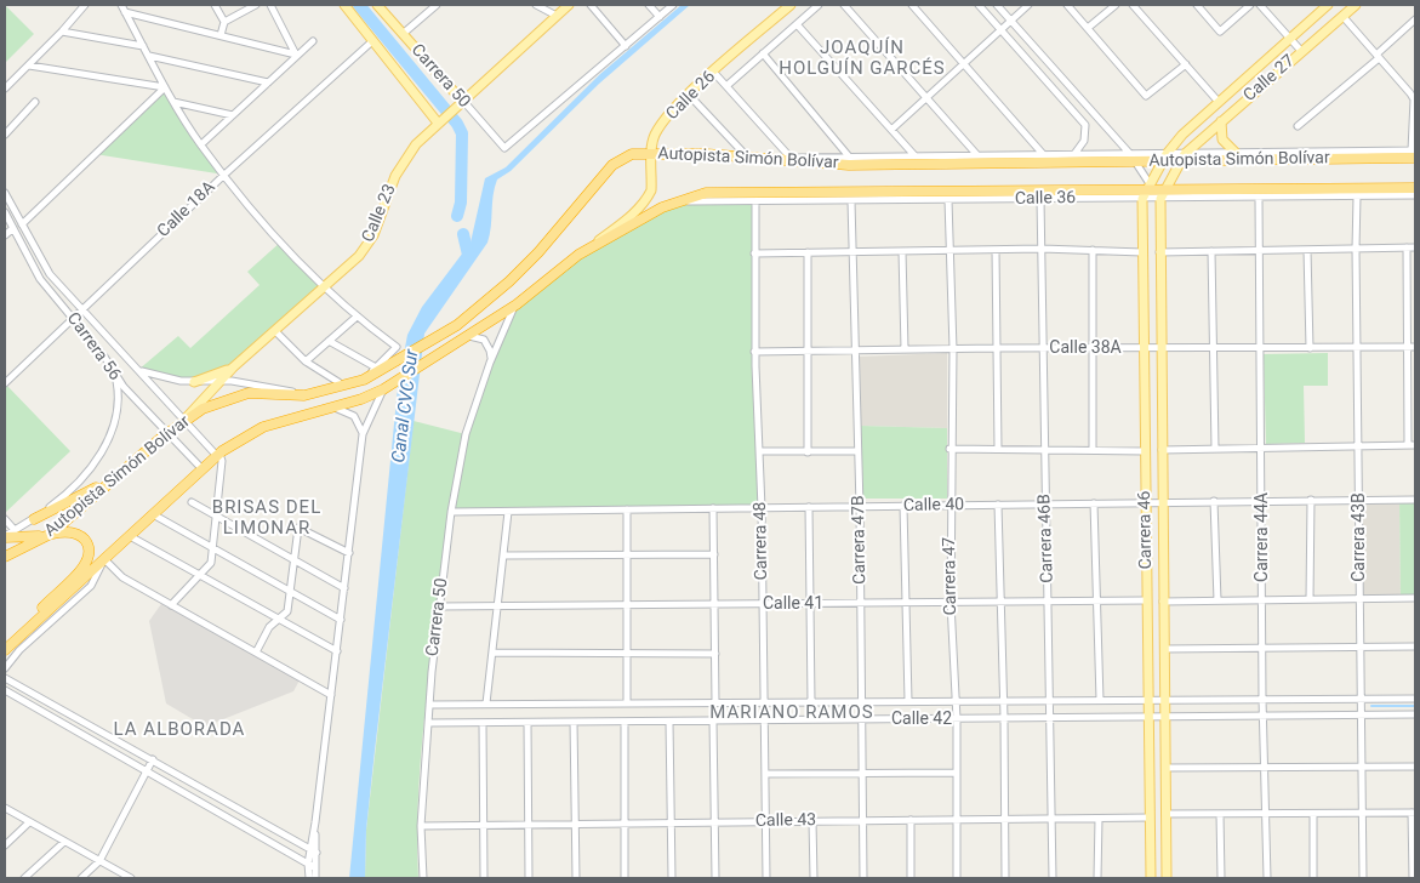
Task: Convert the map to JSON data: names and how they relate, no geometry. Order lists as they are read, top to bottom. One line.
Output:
{"streets":{"highway":["Autopista Simón Bolívar"],"main road":["Carrera 50","Calle 27","Calle 26","Calle 23","Carrera 46"],"street":["Calle 36","Calle 18A","Carrera 56","Calle 38A","Calle 40","Carrera 44A","Carrera 43B","Carrera 46B","Carrera 47B","Carrera 48","Carrera 47","Calle 41","Calle 42","Calle 43"]},"crossings":[["Carrera 50","Autopista Simón Bolívar"],["Carrera 50","Calle 18A"],["Carrera 50","Calle 23"],["Carrera 50","Calle 40"],["Carrera 50","Calle 41"],["Carrera 50","Calle 42"],["Carrera 50","Calle 43"],["Calle 27","Autopista Simón Bolívar"],["Calle 27","Carrera 46"],["Calle 26","Autopista Simón Bolívar"],["Autopista Simón Bolívar","Calle 36"],["Autopista Simón Bolívar","Calle 23"],["Autopista Simón Bolívar","Carrera 56"],["Autopista Simón Bolívar","Carrera 46"],["Calle 36","Carrera 46B"],["Calle 36","Carrera 47B"],["Calle 36","Carrera 48"],["Calle 36","Carrera 47"],["Calle 18A","Carrera 56"],["Calle 23","Carrera 56"],["Calle 38A","Carrera 46"],["Calle 38A","Carrera 44A"],["Calle 38A","Carrera 43B"],["Calle 38A","Carrera 46B"],["Calle 38A","Carrera 47B"],["Calle 38A","Carrera 48"],["Calle 38A","Carrera 47"],["Calle 40","Carrera 46"],["Calle 40","Carrera 44A"],["Calle 40","Carrera 43B"],["Calle 40","Carrera 46B"],["Calle 40","Carrera 47B"],["Calle 40","Carrera 48"],["Calle 40","Carrera 47"],["Carrera 46","Calle 41"],["Carrera 46","Calle 42"],["Carrera 46","Calle 43"],["Carrera 44A","Calle 42"],["Carrera 43B","Calle 42"],["Carrera 46B","Calle 41"],["Carrera 46B","Calle 42"],["Carrera 46B","Calle 43"],["Carrera 47B","Calle 41"],["Carrera 47B","Calle 42"],["Carrera 47B","Calle 43"],["Carrera 48","Calle 41"],["Carrera 48","Calle 42"],["Carrera 48","Calle 43"],["Carrera 47","Calle 41"],["Carrera 47","Calle 42"],["Carrera 47","Calle 43"]],"districts":["JOAQUÍN HOLGUÍN GARCÉS","BRISAS DEL LIMONAR","MARIANO RAMOS","LA ALBORADA"],"water":["Canal CVC Sur"]}
